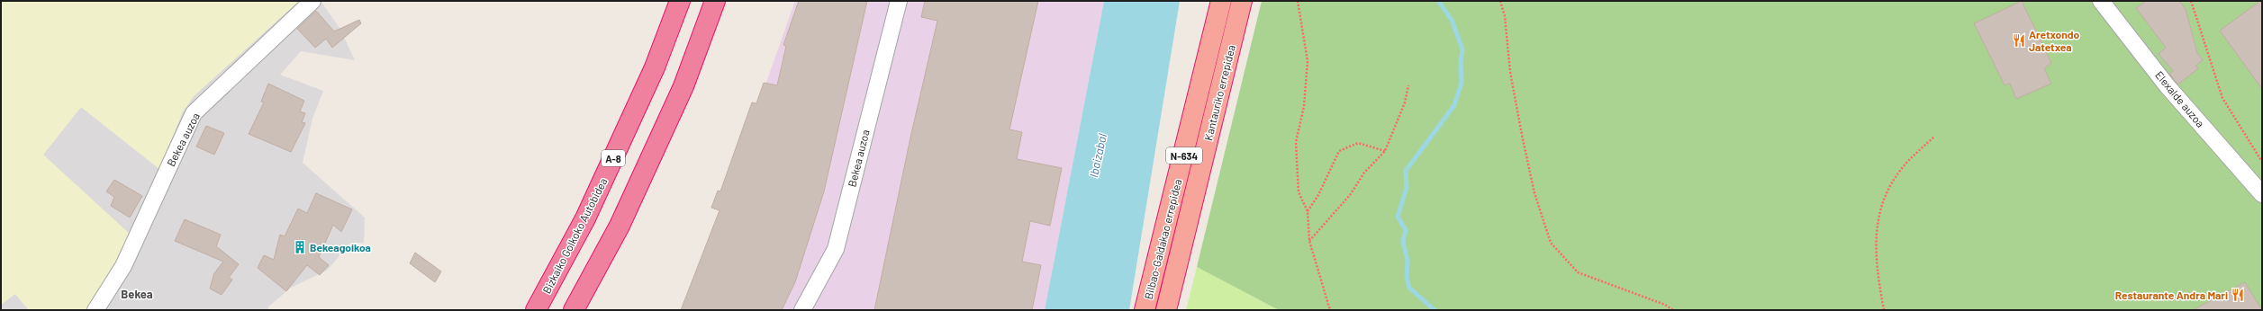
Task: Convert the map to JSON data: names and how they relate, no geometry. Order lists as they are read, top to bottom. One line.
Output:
{"streets":{"highway":["Kantauriko errepidea","N-634","A-8","Bizkaiko Golkoko Autobidea","Bilbao-Galdakao errepidea"],"street":["Elexalde auzoa","Bekea auzoa"]},"districts":["Bekea"],"water":["Ibaizabal"],"places":{"restaurant":["Aretxondo Jatetxea","Restaurante Andra Mari"],"building":["Bekeagoikoa"]}}
